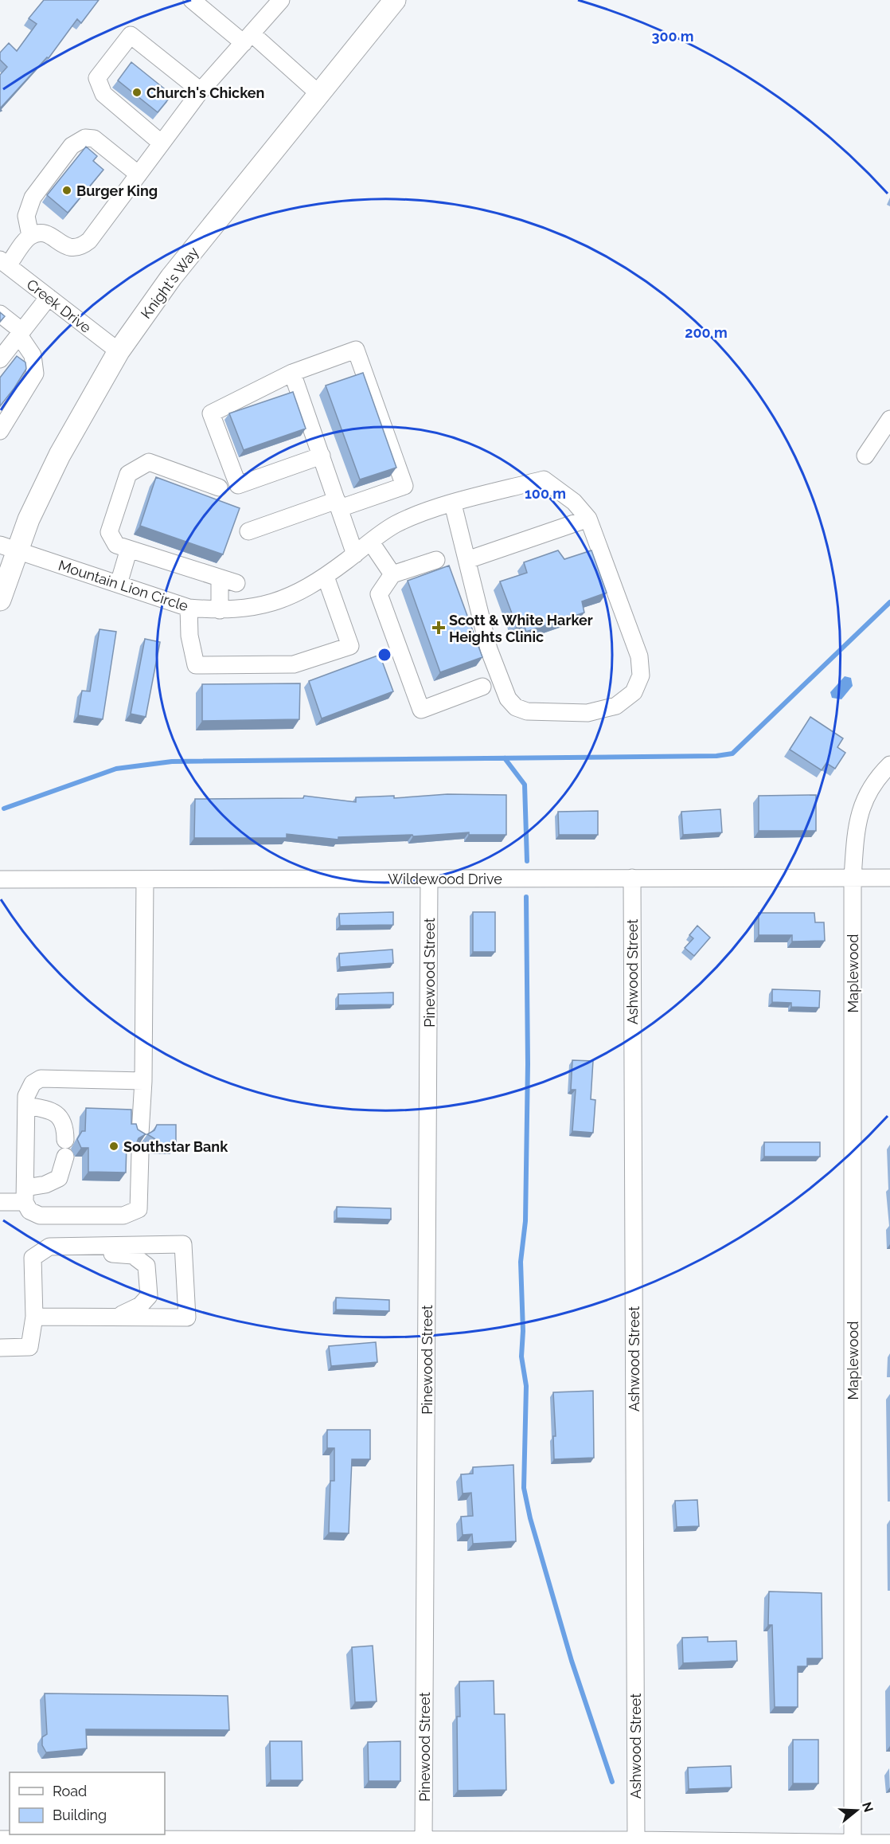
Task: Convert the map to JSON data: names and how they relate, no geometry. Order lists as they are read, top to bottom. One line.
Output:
{"streets":{"main road":["Knight's Way"],"street":["Creek Drive","Mountain Lion Circle","Wildewood Drive","Ashwood Street","Pinewood Street","Maplewood"]},"crossings":[["Knight's Way","Creek Drive"],["Knight's Way","Mountain Lion Circle"],["Wildewood Drive","Ashwood Street"],["Wildewood Drive","Pinewood Street"],["Wildewood Drive","Maplewood"]],"places":{"other":["Church's Chicken","Burger King","Southstar Bank"],"health":["Scott & White Harker Heights Clinic"]},"legend":["Road","Building"],"north":"right","rings":["300 m","200 m","100 m"]}
